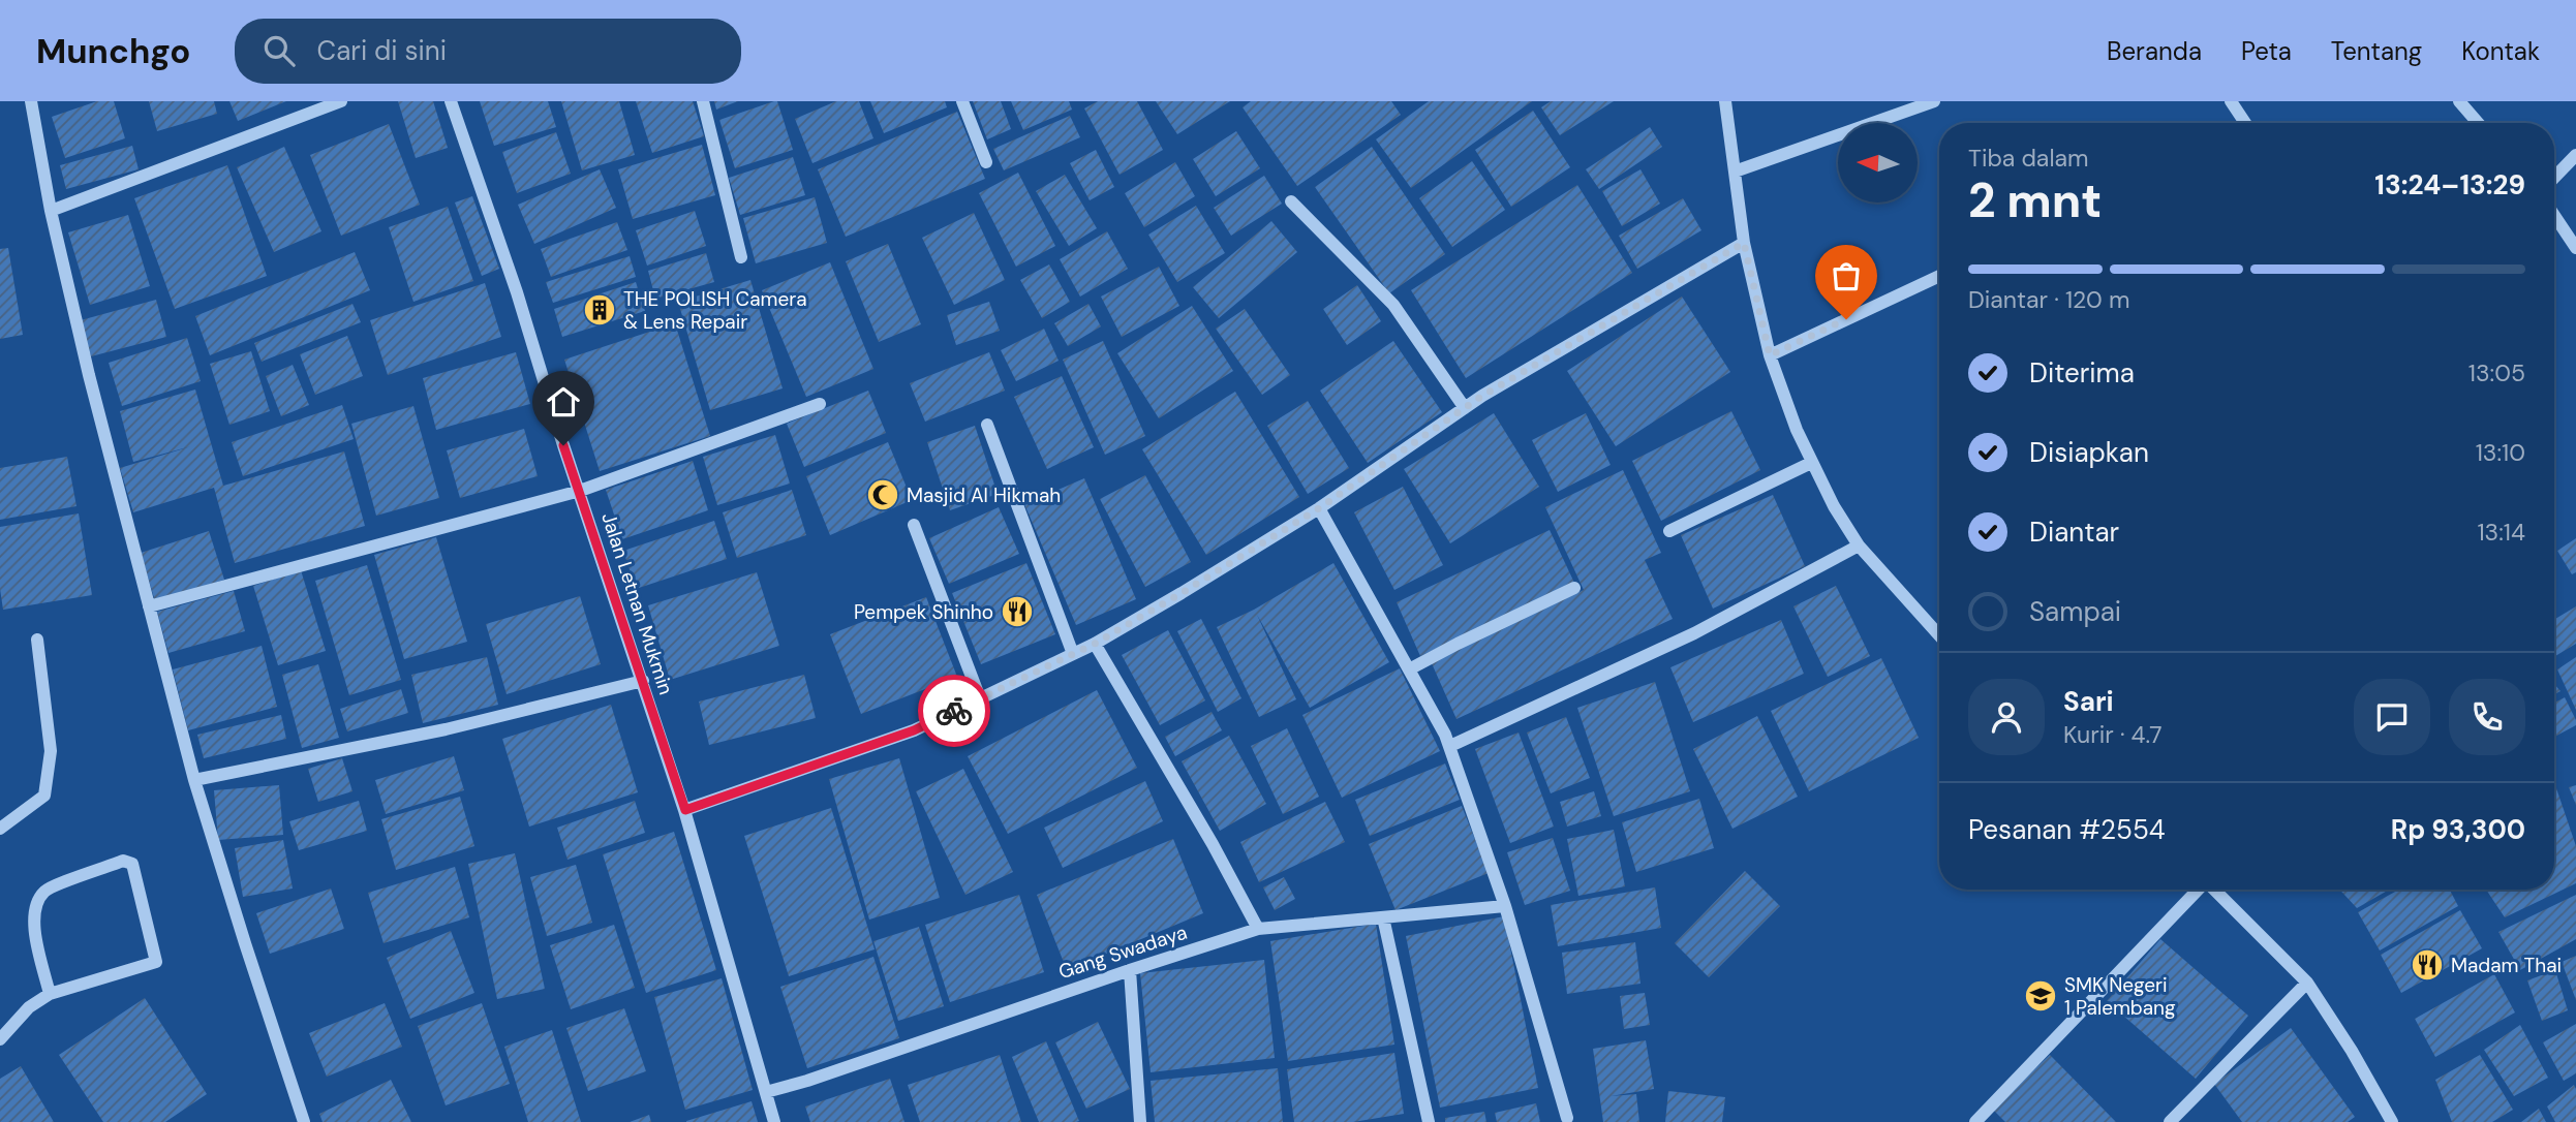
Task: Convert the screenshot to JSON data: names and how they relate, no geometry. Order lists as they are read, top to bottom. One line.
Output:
{"streets":{"street":["Jalan Letnan Mukmin","Gang Swadaya"]},"crossings":[["Jalan Letnan Mukmin","Gang Swadaya"]],"places":{"building":["THE POLISH Camera & Lens Repair"],"mosque":["Masjid Al Hikmah"],"restaurant":["Pempek Shinho","Madam Thai"],"school or university":["SMK Negeri 1 Palembang"]},"north":"left","page":{"header":"Munchgo","search":"Cari di sini","nav":["Beranda","Peta","Tentang","Kontak"],"heading":["2 mnt","Tiba dalam","13:24–13:29"],"panel":["Sari","Kurir · 4.7","Pesanan #2554","Rp 93,300"],"bar":"Diantar · 120 m","list":[["Diterima","13:05"],["Disiapkan","13:10"],["Diantar","13:14"],"Sampai"]}}
